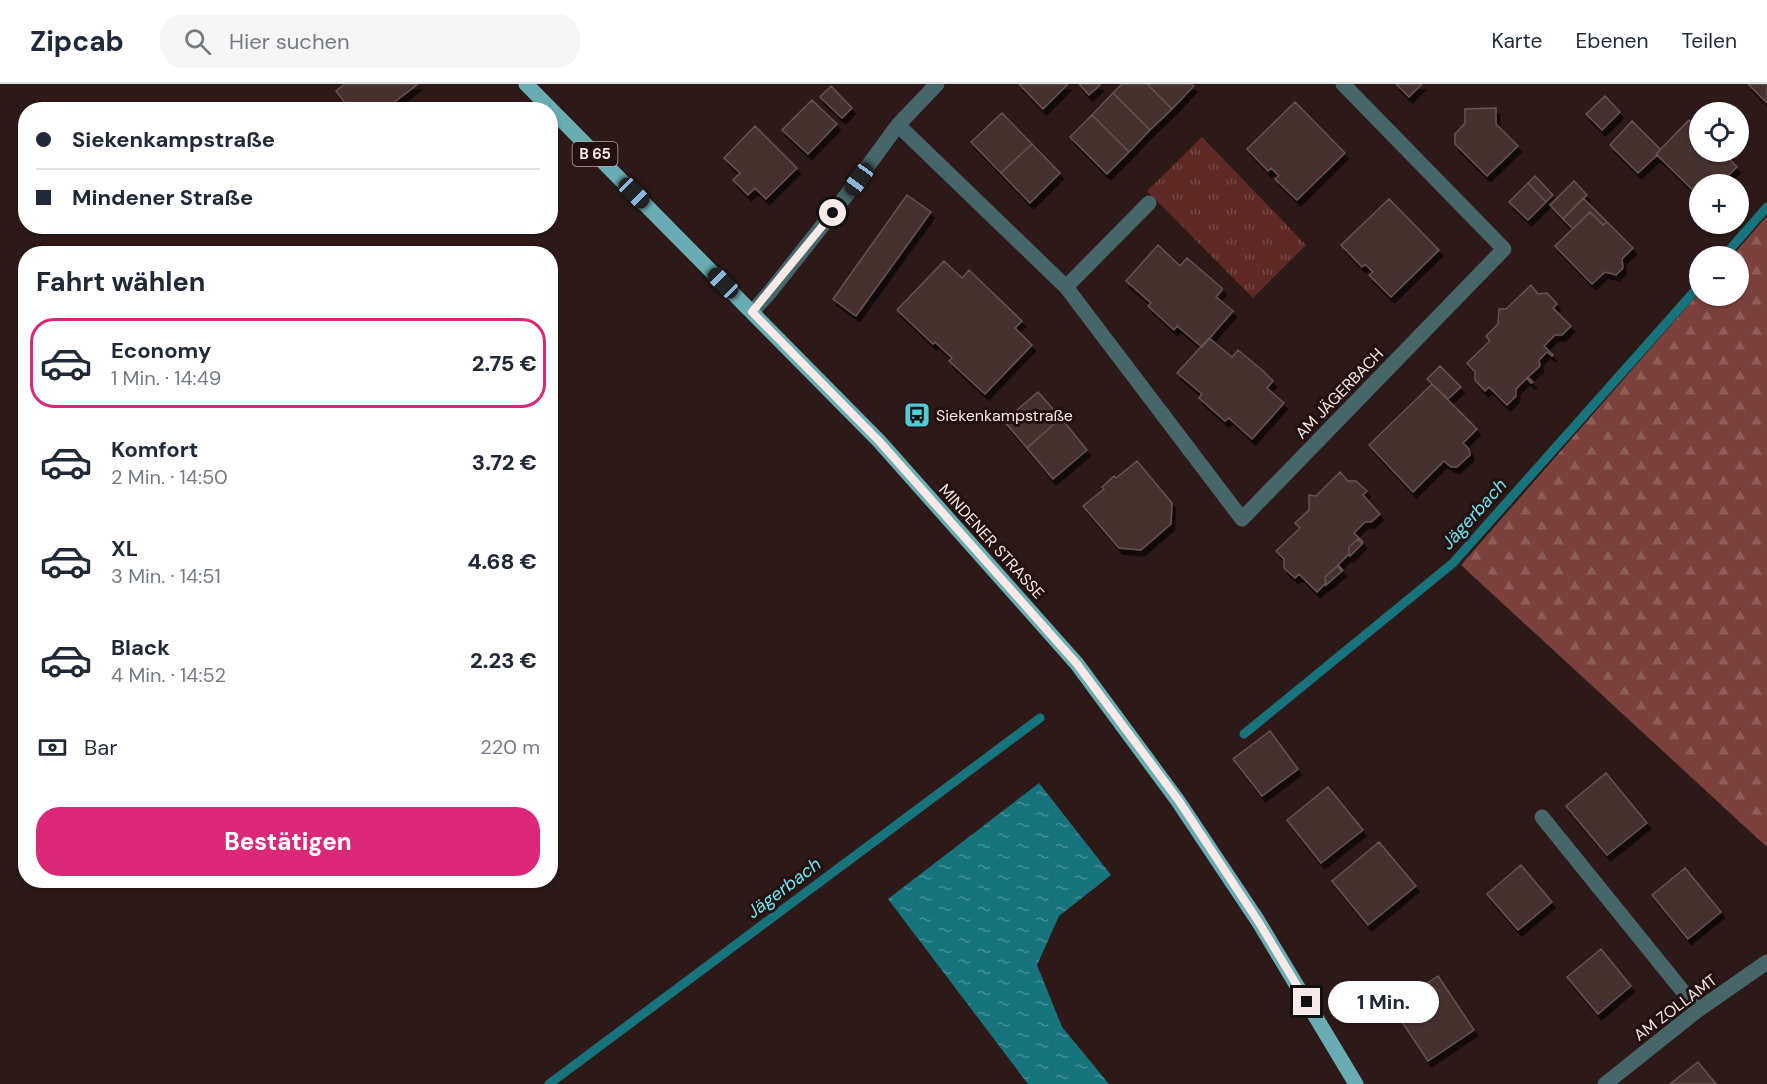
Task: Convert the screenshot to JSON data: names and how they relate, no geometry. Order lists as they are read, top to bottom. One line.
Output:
{"streets":{"main road":["B 65","MINDENER STRASSE"],"street":["AM JÄGERBACH","AM ZOLLAMT"]},"water":["Jägerbach"],"places":{"bus stop":["Siekenkampstraße"]},"page":{"header":"Zipcab","search":"Hier suchen","nav":["Karte","Ebenen","Teilen"],"map_buttons":["+","−"],"banner":["Siekenkampstraße","Mindener Straße"],"heading":"Fahrt wählen","list":[{"name":"Economy","note":"1 Min. · 14:49","value":"2.75 €"},{"name":"Komfort","note":"2 Min. · 14:50","value":"3.72 €"},{"name":"XL","note":"3 Min. · 14:51","value":"4.68 €"},{"name":"Black","note":"4 Min. · 14:52","value":"2.23 €"}],"pay":["Bar","220 m"],"buttons":"Bestätigen","bubble":"1 Min."}}
